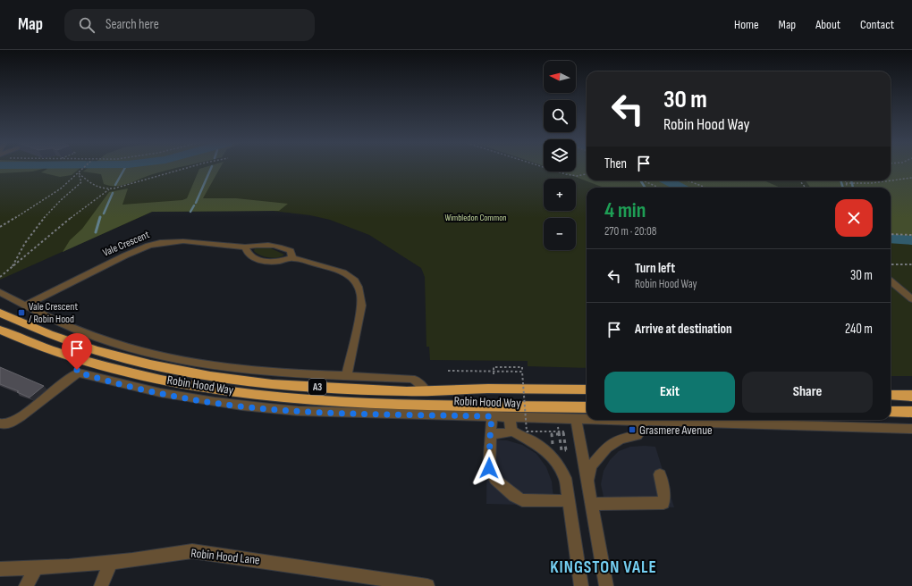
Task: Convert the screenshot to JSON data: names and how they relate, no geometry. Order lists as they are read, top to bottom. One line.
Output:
{"streets":{"highway":["Robin Hood Way","A3"],"street":["Vale Crescent","Robin Hood Lane"]},"crossings":[["Vale Crescent","Robin Hood Way"]],"districts":["KINGSTON VALE"],"parks":["Wimbledon Common"],"places":{"transit":["Vale Crescent / Robin Hood","Grasmere Avenue"]},"north":"left","page":{"header":"Map","search":"Search here","nav":["Home","Map","About","Contact"],"map_buttons":["+","−"],"turn":["30 m","Robin Hood Way"],"then":"Then","heading":["4 min","270 m · 20:08"],"list":[{"name":"Turn left","note":"Robin Hood Way","value":"30 m"},{"name":"Arrive at destination","value":"240 m"}],"buttons":["Exit","Share"]}}
